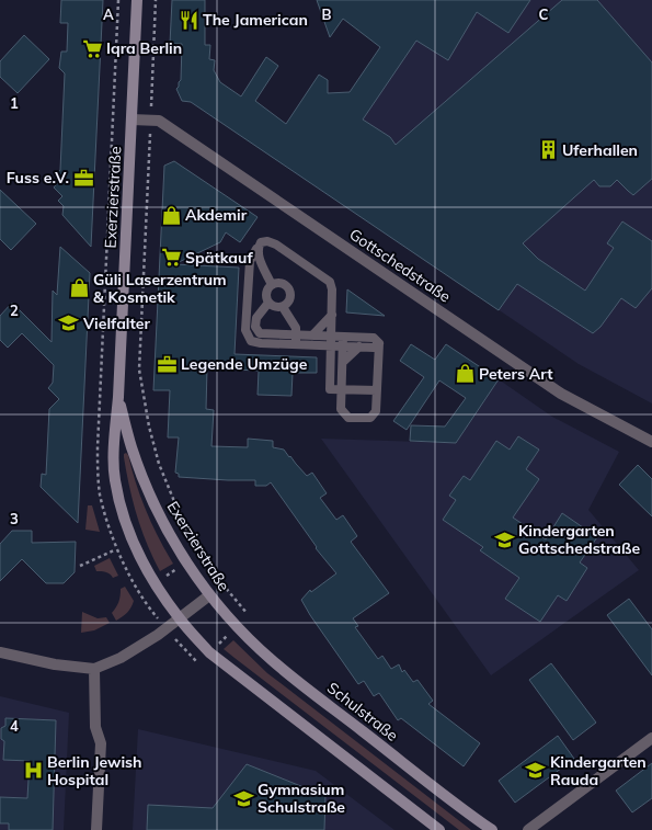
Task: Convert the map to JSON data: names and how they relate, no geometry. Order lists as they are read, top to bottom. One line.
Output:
{"streets":{"main road":["Exerzierstraße","Schulstraße"],"street":["Gottschedstraße"]},"crossings":[["Exerzierstraße","Gottschedstraße"],["Exerzierstraße","Schulstraße"]],"places":{"restaurant":["The Jamerican"],"supermarket":["Iqra Berlin","Spätkauf"],"building":["Uferhallen"],"office":["Fuss e.V.","Legende Umzüge"],"shop":["Akdemir","Güli Laserzentrum & Kosmetik","Peters Art"],"school or university":["Vielfalter","Kindergarten Gottschedstraße","Kindergarten Rauda","Gymnasium Schulstraße"],"hospital":["Berlin Jewish Hospital"]},"grid":{"columns":["A","B","C"],"rows":["1","2","3","4"]}}
